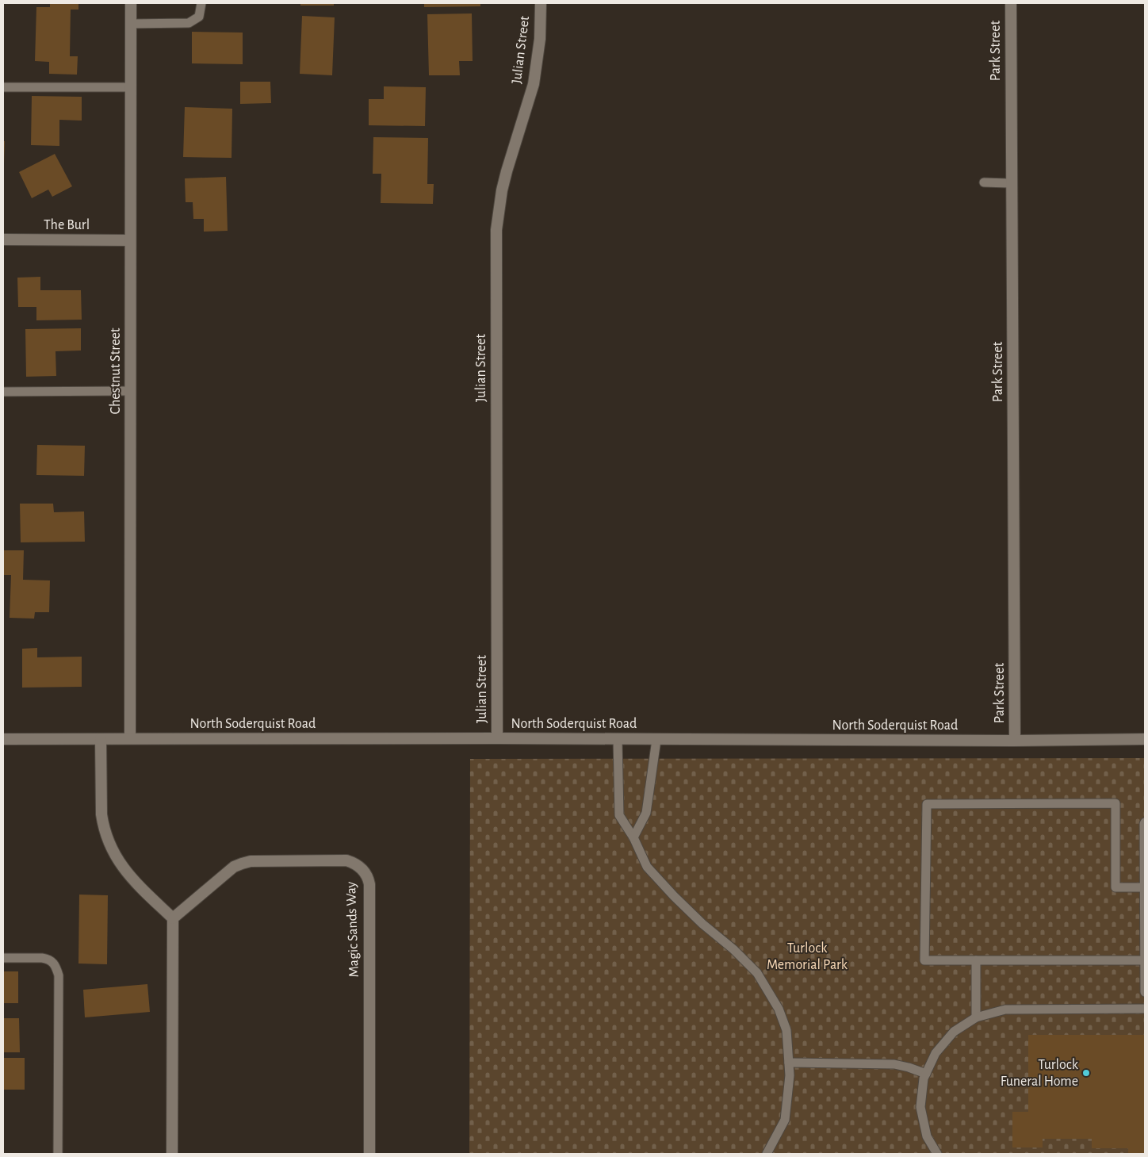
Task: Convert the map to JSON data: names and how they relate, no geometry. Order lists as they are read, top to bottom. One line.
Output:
{"streets":{"street":["Julian Street","Park Street","The Burl","Chestnut Street","North Soderquist Road","Magic Sands Way"]},"crossings":[["Julian Street","North Soderquist Road"],["Park Street","North Soderquist Road"],["The Burl","Chestnut Street"],["Chestnut Street","North Soderquist Road"]],"parks":["Turlock Memorial Park"],"places":["Turlock Funeral Home"]}
